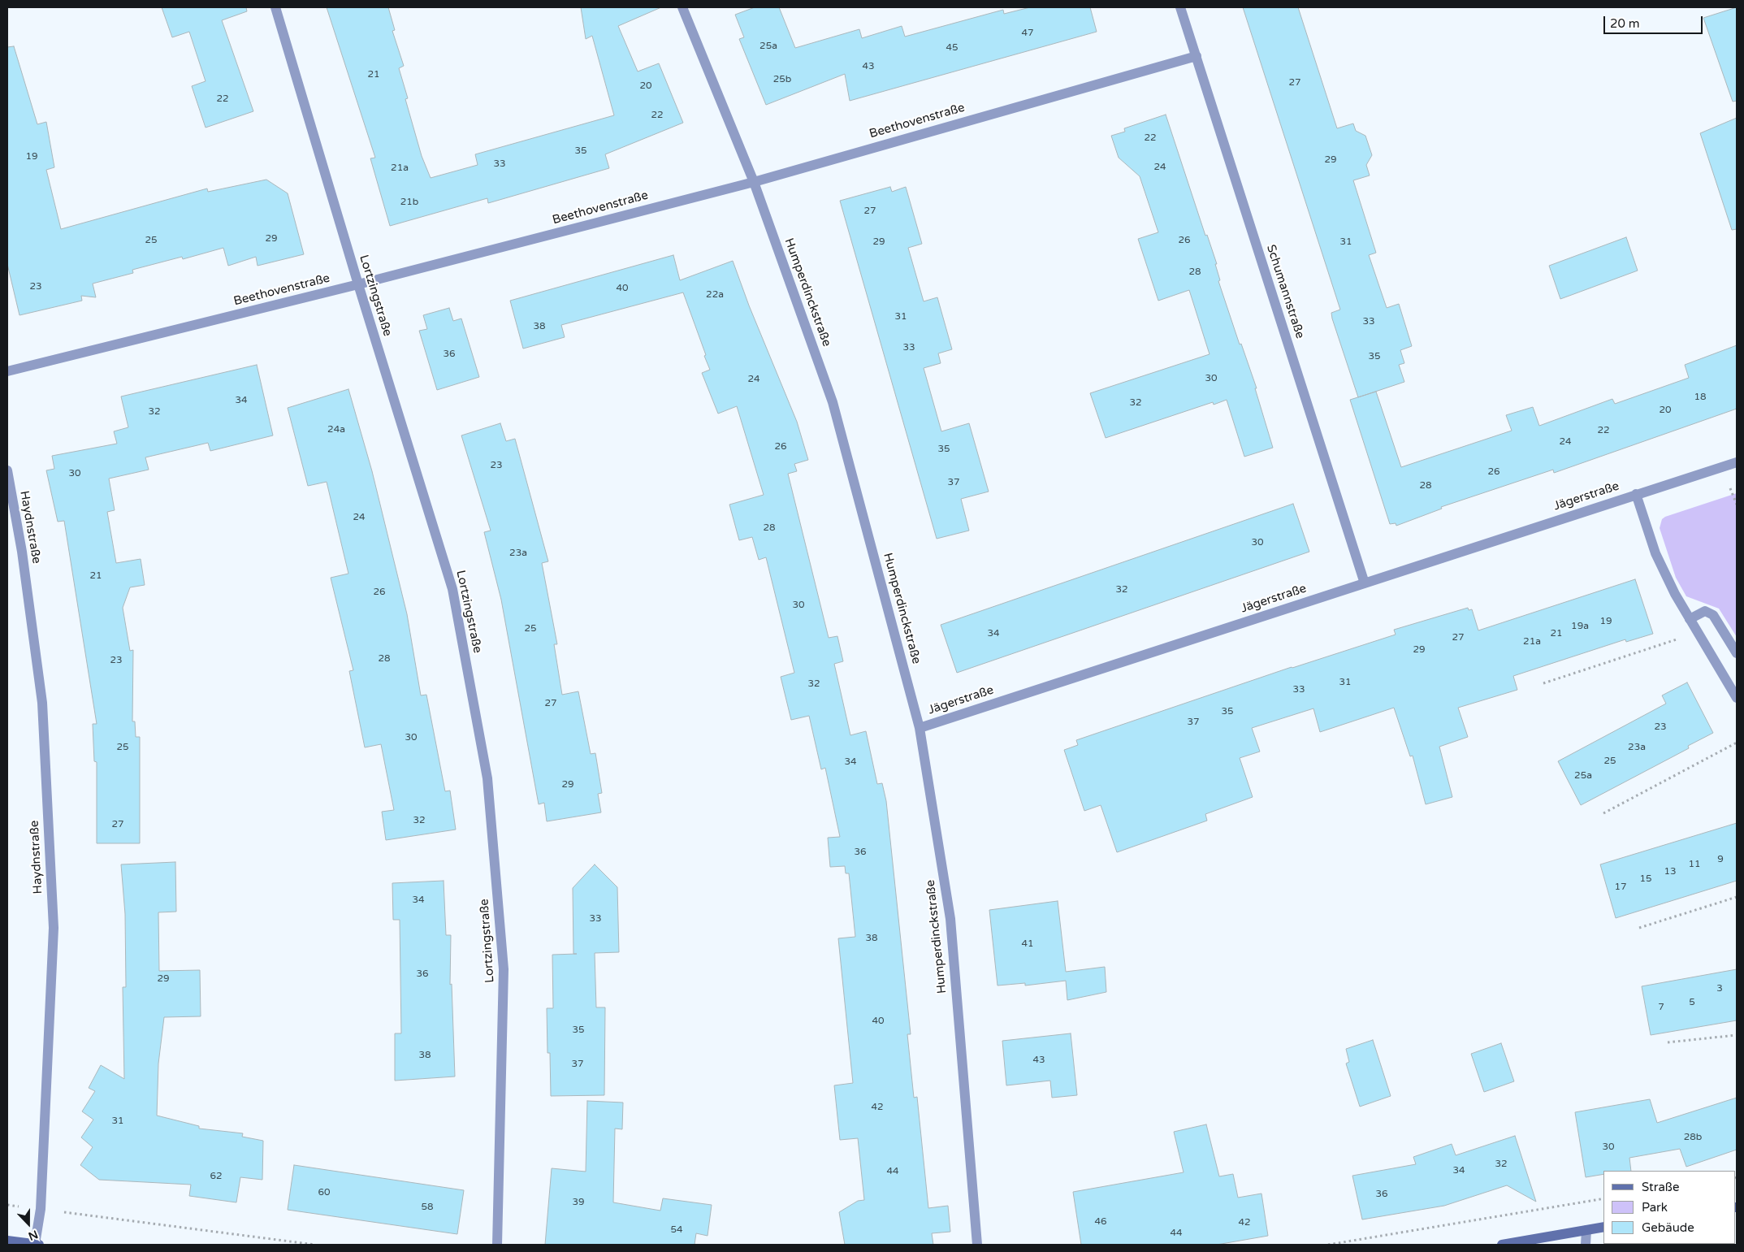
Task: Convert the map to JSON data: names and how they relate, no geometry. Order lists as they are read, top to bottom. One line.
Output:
{"streets":{"street":["Beethovenstraße","Schumannstraße","Humperdinckstraße","Lortzingstraße","Jägerstraße","Haydnstraße"]},"crossings":[["Beethovenstraße","Schumannstraße"],["Beethovenstraße","Humperdinckstraße"],["Beethovenstraße","Lortzingstraße"],["Schumannstraße","Jägerstraße"],["Humperdinckstraße","Jägerstraße"]],"house_numbers":["47","25a","45","43","21","25b","27","20","22","22","22","35","19","29","33","24","21a","21b","27","29","25","26","29","31","28","23","40","22a","31","33","38","33","36","35","30","24","18","34","32","20","32","24a","22","24","26","35","23","26","30","37","28","24","28","30","23a","21","32","26","30","19","19a","25","34","21","27","21a","29","28","23","31","32","33","27","35","37","23","30","25","23a","25","34","25a","29","32","27","36","9","11","13","15","17","34","33","38","41","36","29","3","5","7","40","35","38","43","37","42","31","28b","30","32","34","44","62","60","36","39","58","46","42","54","44"],"legend":["Straße","Park","Gebäude"],"scale_bar":"20 m","north":"bottom"}
